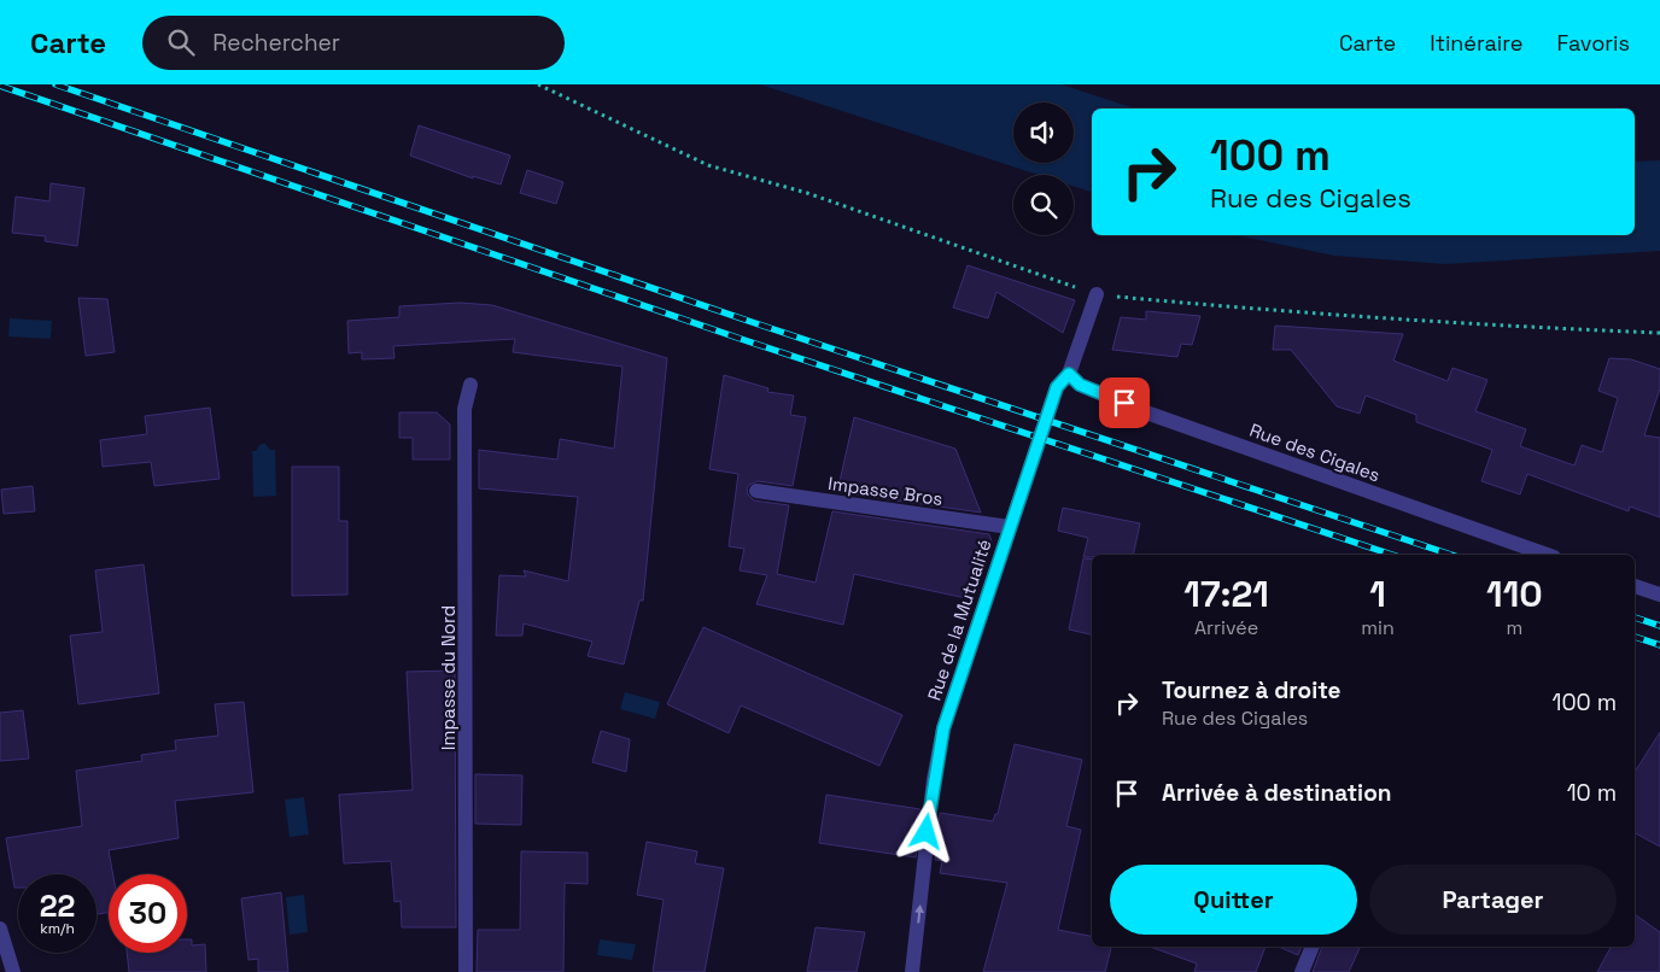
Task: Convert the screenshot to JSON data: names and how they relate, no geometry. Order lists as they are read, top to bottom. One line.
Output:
{"streets":{"street":["Rue des Cigales","Impasse Bros","Rue de la Mutualité","Impasse du Nord"]},"crossings":[["Rue des Cigales","Rue de la Mutualité"],["Impasse Bros","Rue de la Mutualité"]],"one_way":["Rue de la Mutualité"],"page":{"header":"Carte","search":"Rechercher","nav":["Carte","Itinéraire","Favoris"],"turn":["100 m","Rue des Cigales"],"eta":["17:21","Arrivée","1","min","110","m"],"list":[{"name":"Tournez à droite","note":"Rue des Cigales","value":"100 m"},{"name":"Arrivée à destination","value":"10 m"}],"buttons":["Quitter","Partager"],"speed":"22 km/h","limit":"30"}}
